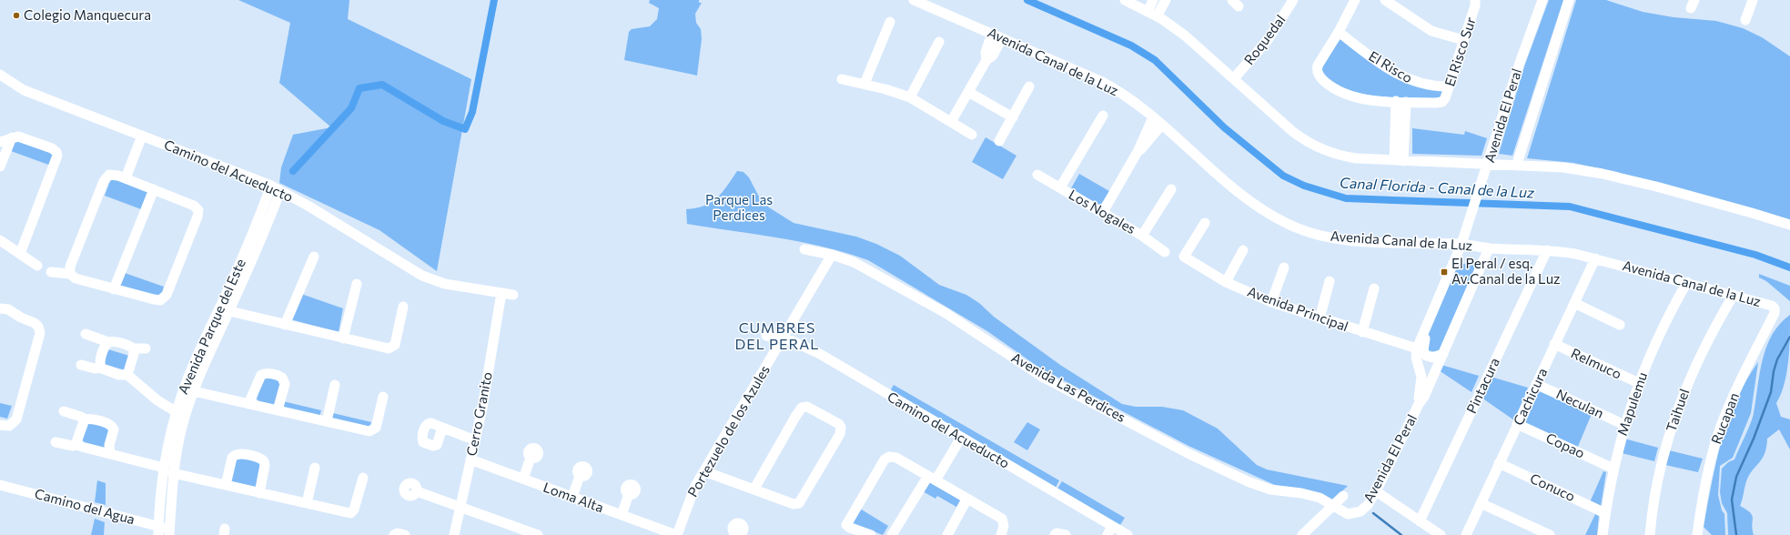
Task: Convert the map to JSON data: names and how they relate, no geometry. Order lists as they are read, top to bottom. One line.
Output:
{"streets":{"street":["Roquedal","El Risco Sur","Avenida Canal de la Luz","El Risco","Avenida El Peral","Camino del Acueducto","Los Nogales","Avenida Principal","Avenida Parque del Este","Relmuco","Pintacura","Avenida Las Perdices","Cachicura","Neculan","Mapulemu","Taihuel","Cerro Granito","Rucapan","Portezuelo de los Azules","Copao","Conuco","Loma Alta","Camino del Agua"]},"crossings":[["El Risco Sur","El Risco"],["Avenida Canal de la Luz","Avenida El Peral"],["Avenida Canal de la Luz","Pintacura"],["Avenida Canal de la Luz","Cachicura"],["Avenida Canal de la Luz","Mapulemu"],["Avenida Canal de la Luz","Taihuel"],["Avenida Canal de la Luz","Rucapan"],["Avenida El Peral","Avenida Principal"],["Avenida El Peral","Avenida Las Perdices"],["Camino del Acueducto","Avenida Parque del Este"],["Camino del Acueducto","Cerro Granito"],["Camino del Acueducto","Portezuelo de los Azules"],["Avenida Parque del Este","Camino del Agua"],["Relmuco","Cachicura"],["Relmuco","Mapulemu"],["Avenida Las Perdices","Portezuelo de los Azules"],["Cachicura","Neculan"],["Cachicura","Copao"],["Cachicura","Conuco"],["Neculan","Mapulemu"],["Mapulemu","Copao"],["Mapulemu","Conuco"],["Cerro Granito","Loma Alta"],["Portezuelo de los Azules","Loma Alta"]],"districts":["CUMBRES DEL PERAL"],"water":["Canal Florida - Canal de la Luz"],"parks":["Parque Las Perdices"],"places":{"other":["Colegio Manquecura"],"transit":["El Peral / esq. Av.Canal de la Luz"]}}
